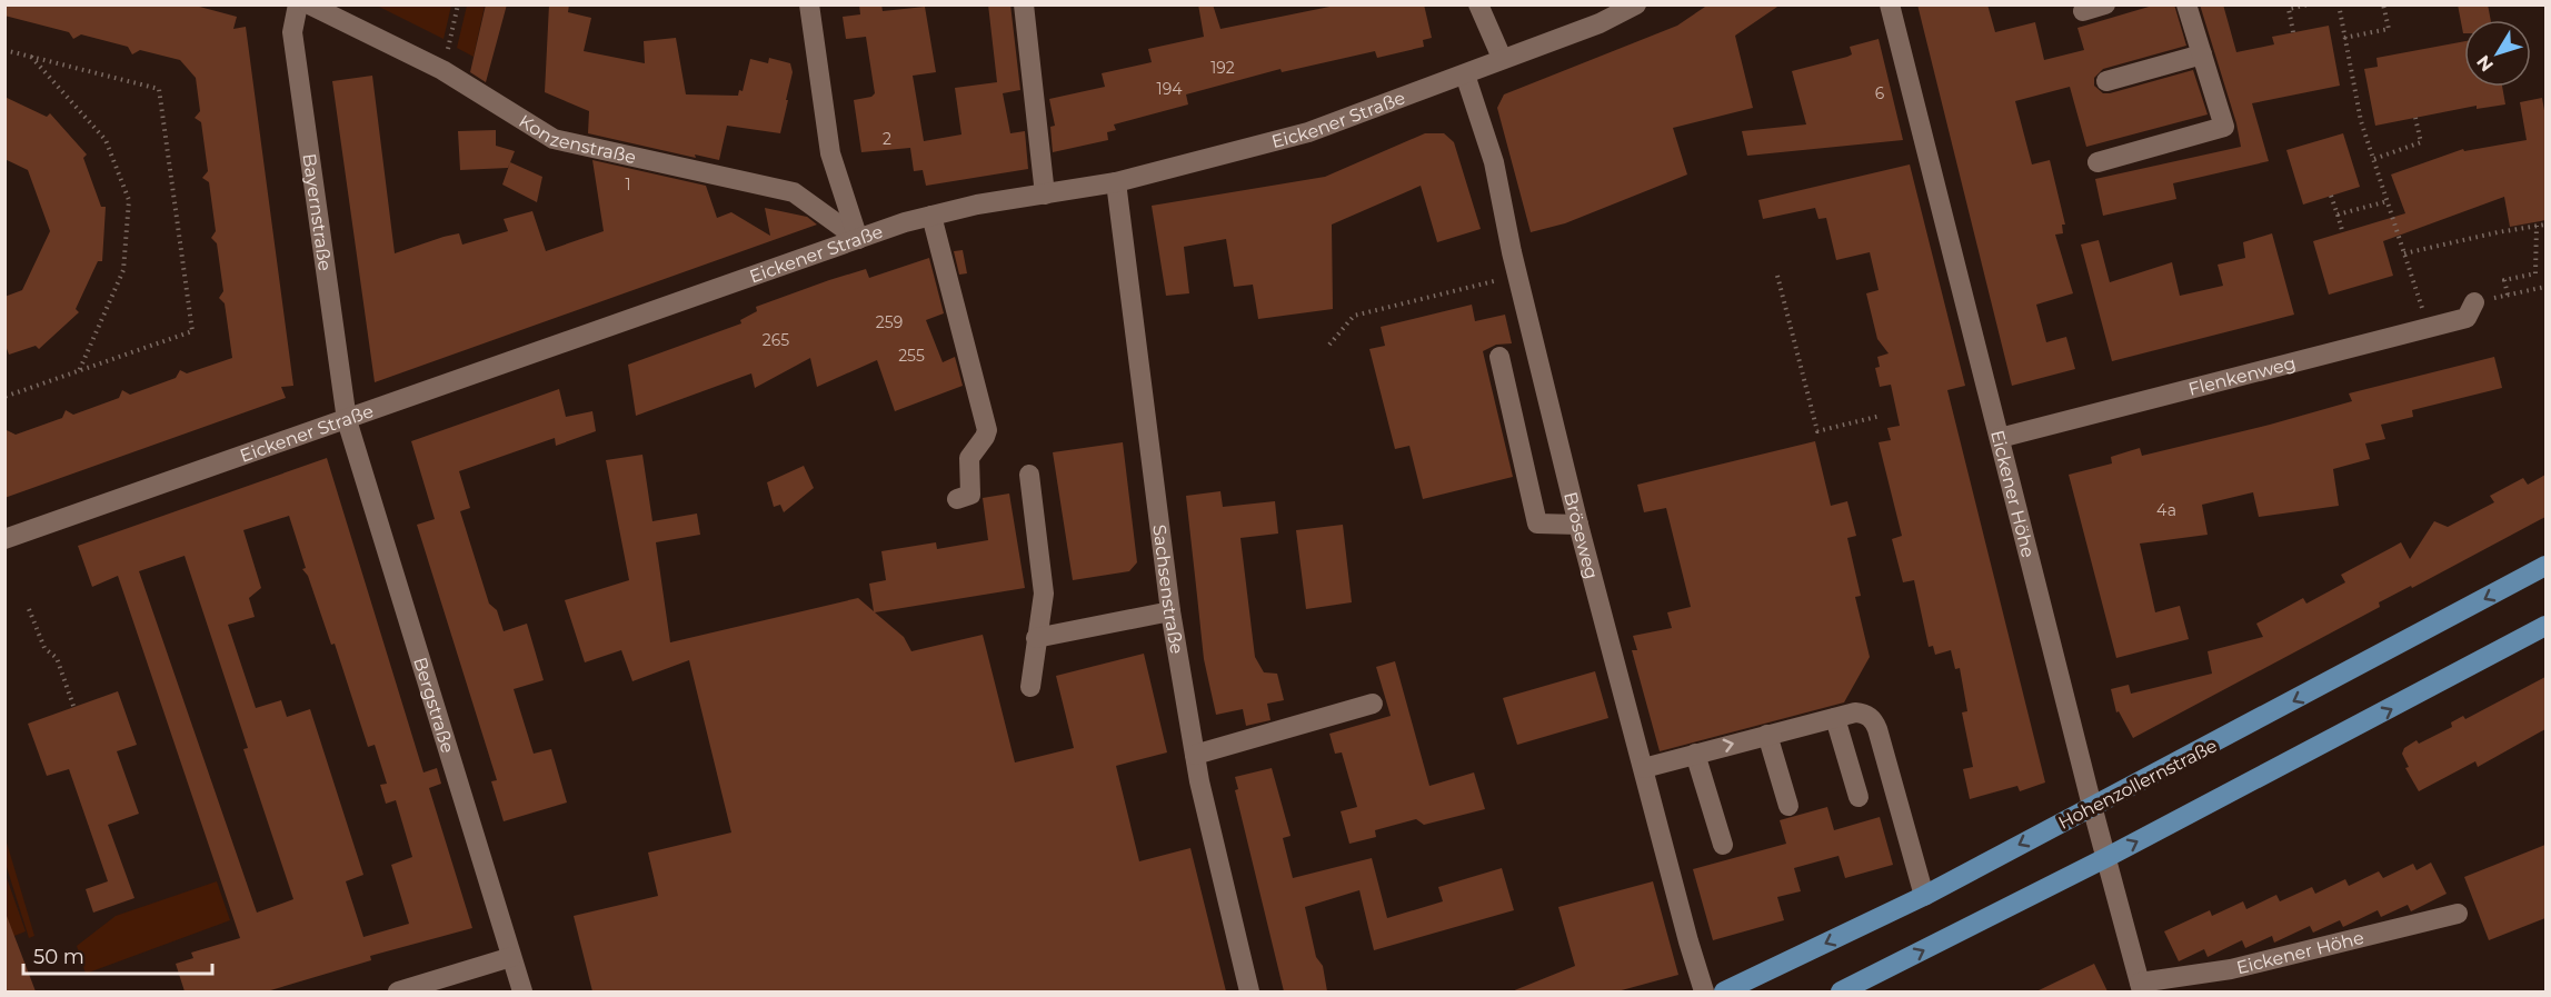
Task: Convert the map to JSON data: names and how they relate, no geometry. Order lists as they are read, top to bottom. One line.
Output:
{"streets":{"main road":["Hohenzollernstraße"],"street":["Eickener Straße","Konzenstraße","Bayernstraße","Flenkenweg","Eickener Höhe","Bröseweg","Sachsenstraße","Bergstraße"]},"crossings":[["Eickener Straße","Konzenstraße"],["Eickener Straße","Bayernstraße"],["Eickener Straße","Bröseweg"],["Eickener Straße","Sachsenstraße"],["Eickener Straße","Bergstraße"],["Bayernstraße","Bergstraße"],["Flenkenweg","Eickener Höhe"],["Eickener Höhe","Hohenzollernstraße"]],"house_numbers":["192","194","6","2","1","259","265","255","4a"],"scale_bar":"50 m","north":"bottom left"}
